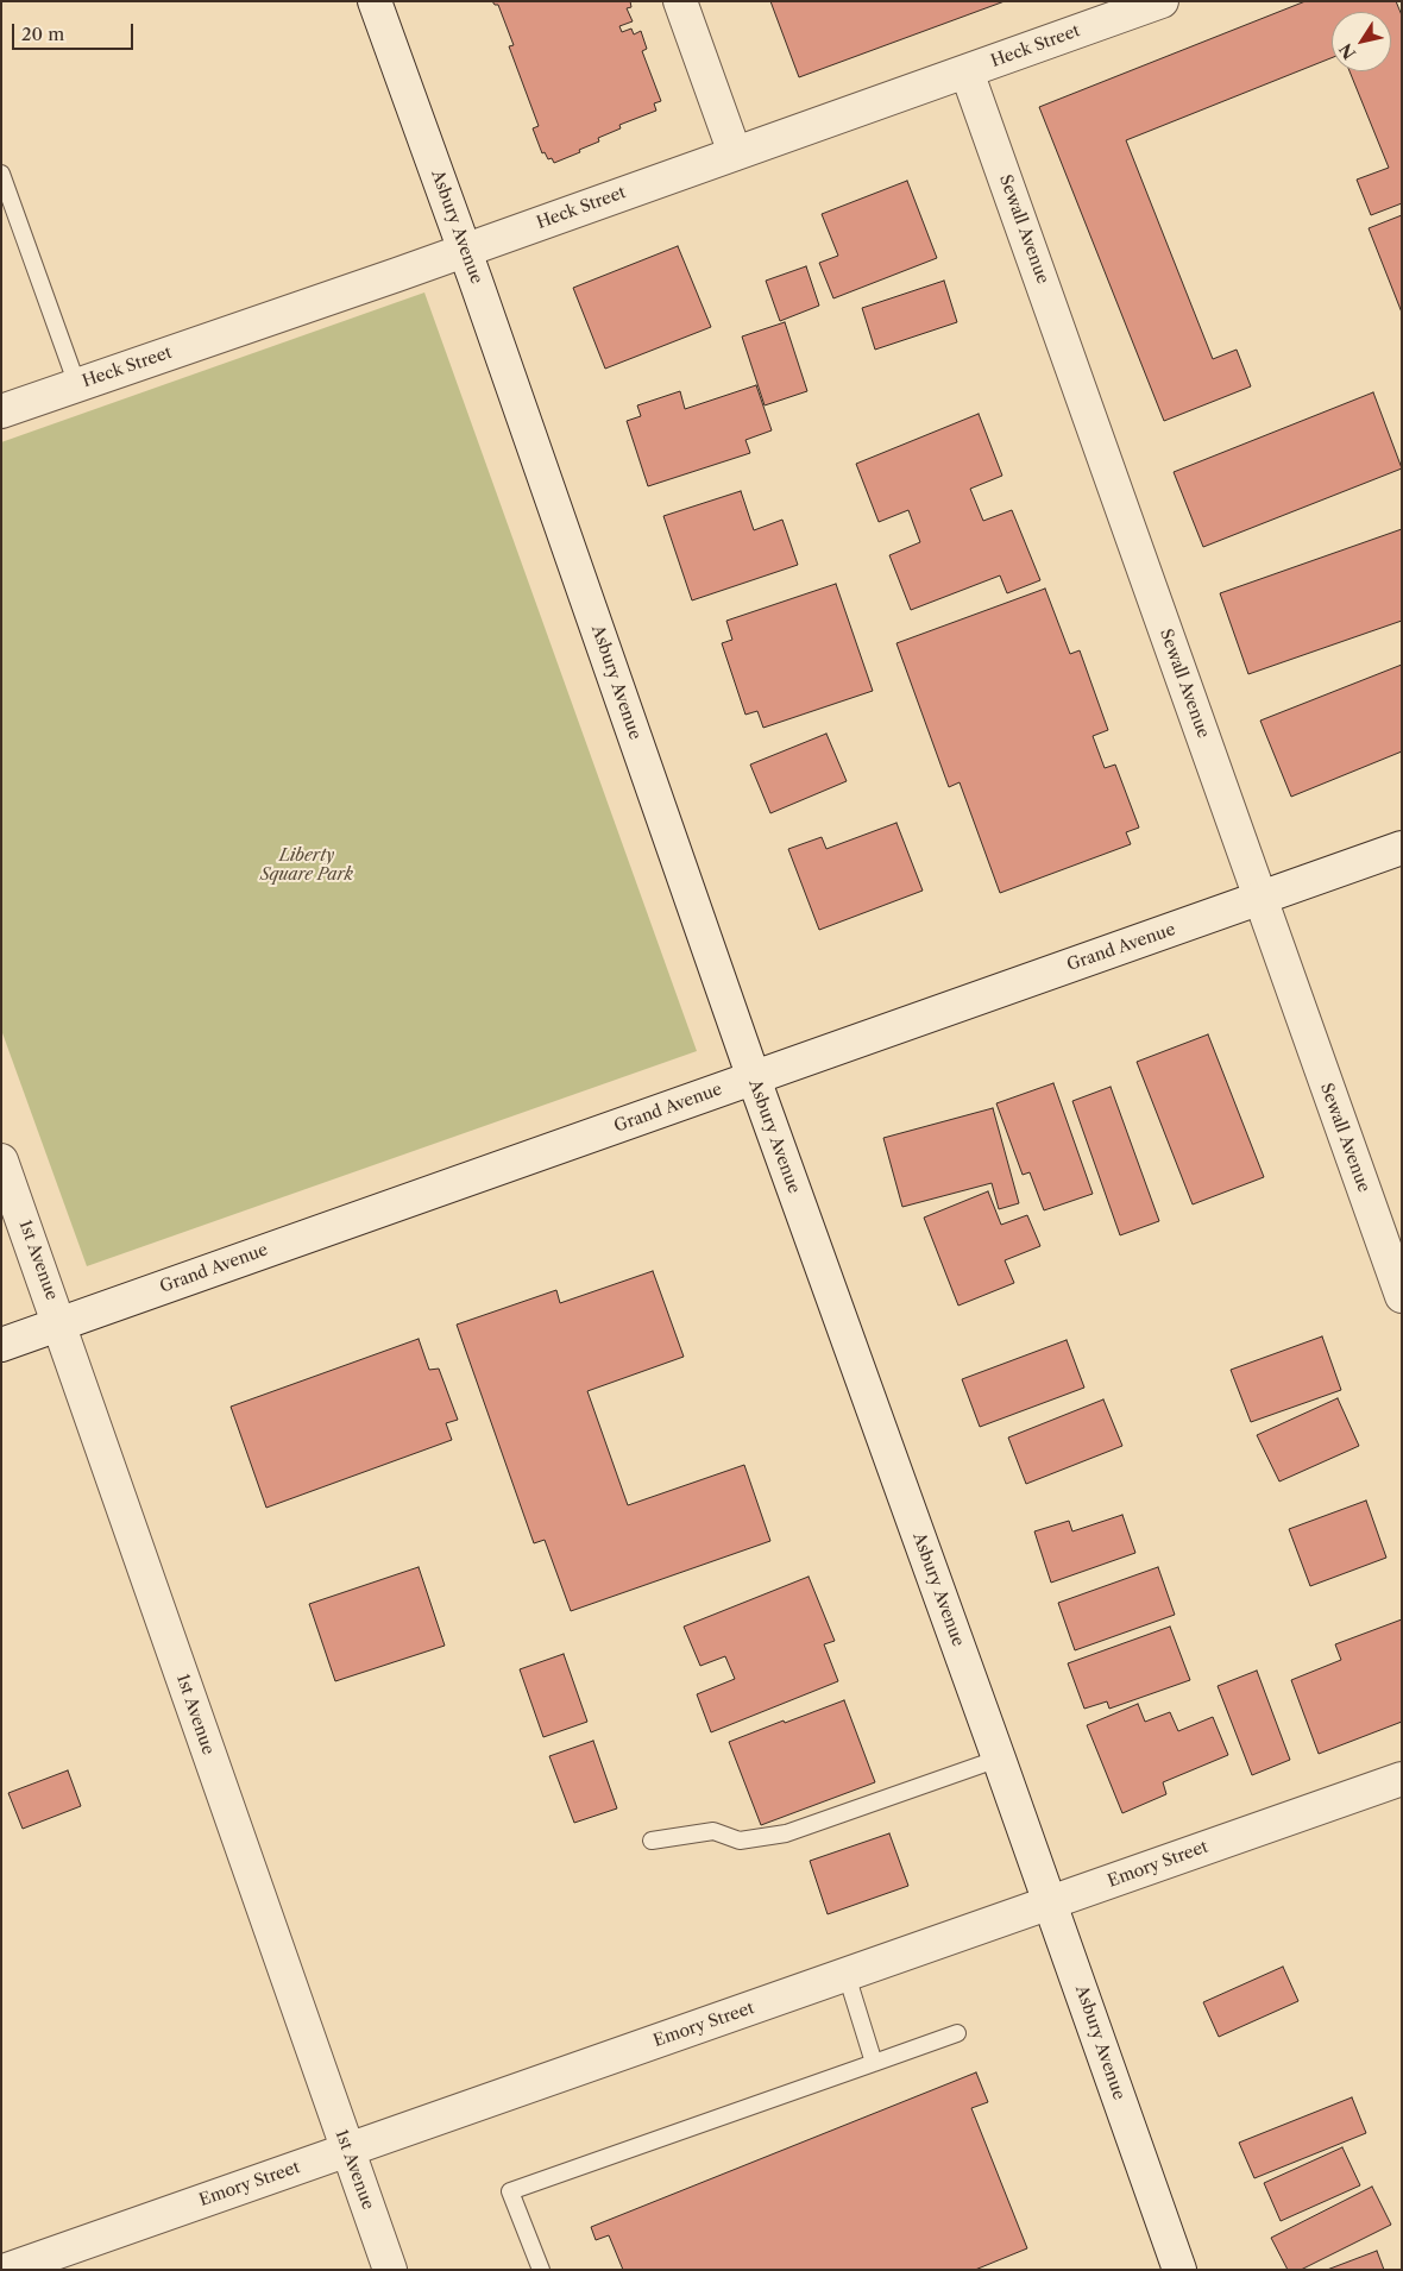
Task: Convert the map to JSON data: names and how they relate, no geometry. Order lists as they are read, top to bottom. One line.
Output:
{"streets":{"street":["Heck Street","Asbury Avenue","Sewall Avenue","Grand Avenue","1st Avenue","Emory Street"]},"crossings":[["Heck Street","Asbury Avenue"],["Heck Street","Sewall Avenue"],["Asbury Avenue","Grand Avenue"],["Asbury Avenue","Emory Street"],["Sewall Avenue","Grand Avenue"],["Grand Avenue","1st Avenue"],["1st Avenue","Emory Street"]],"parks":["Liberty Square Park"],"scale_bar":"20 m","north":"bottom left"}
